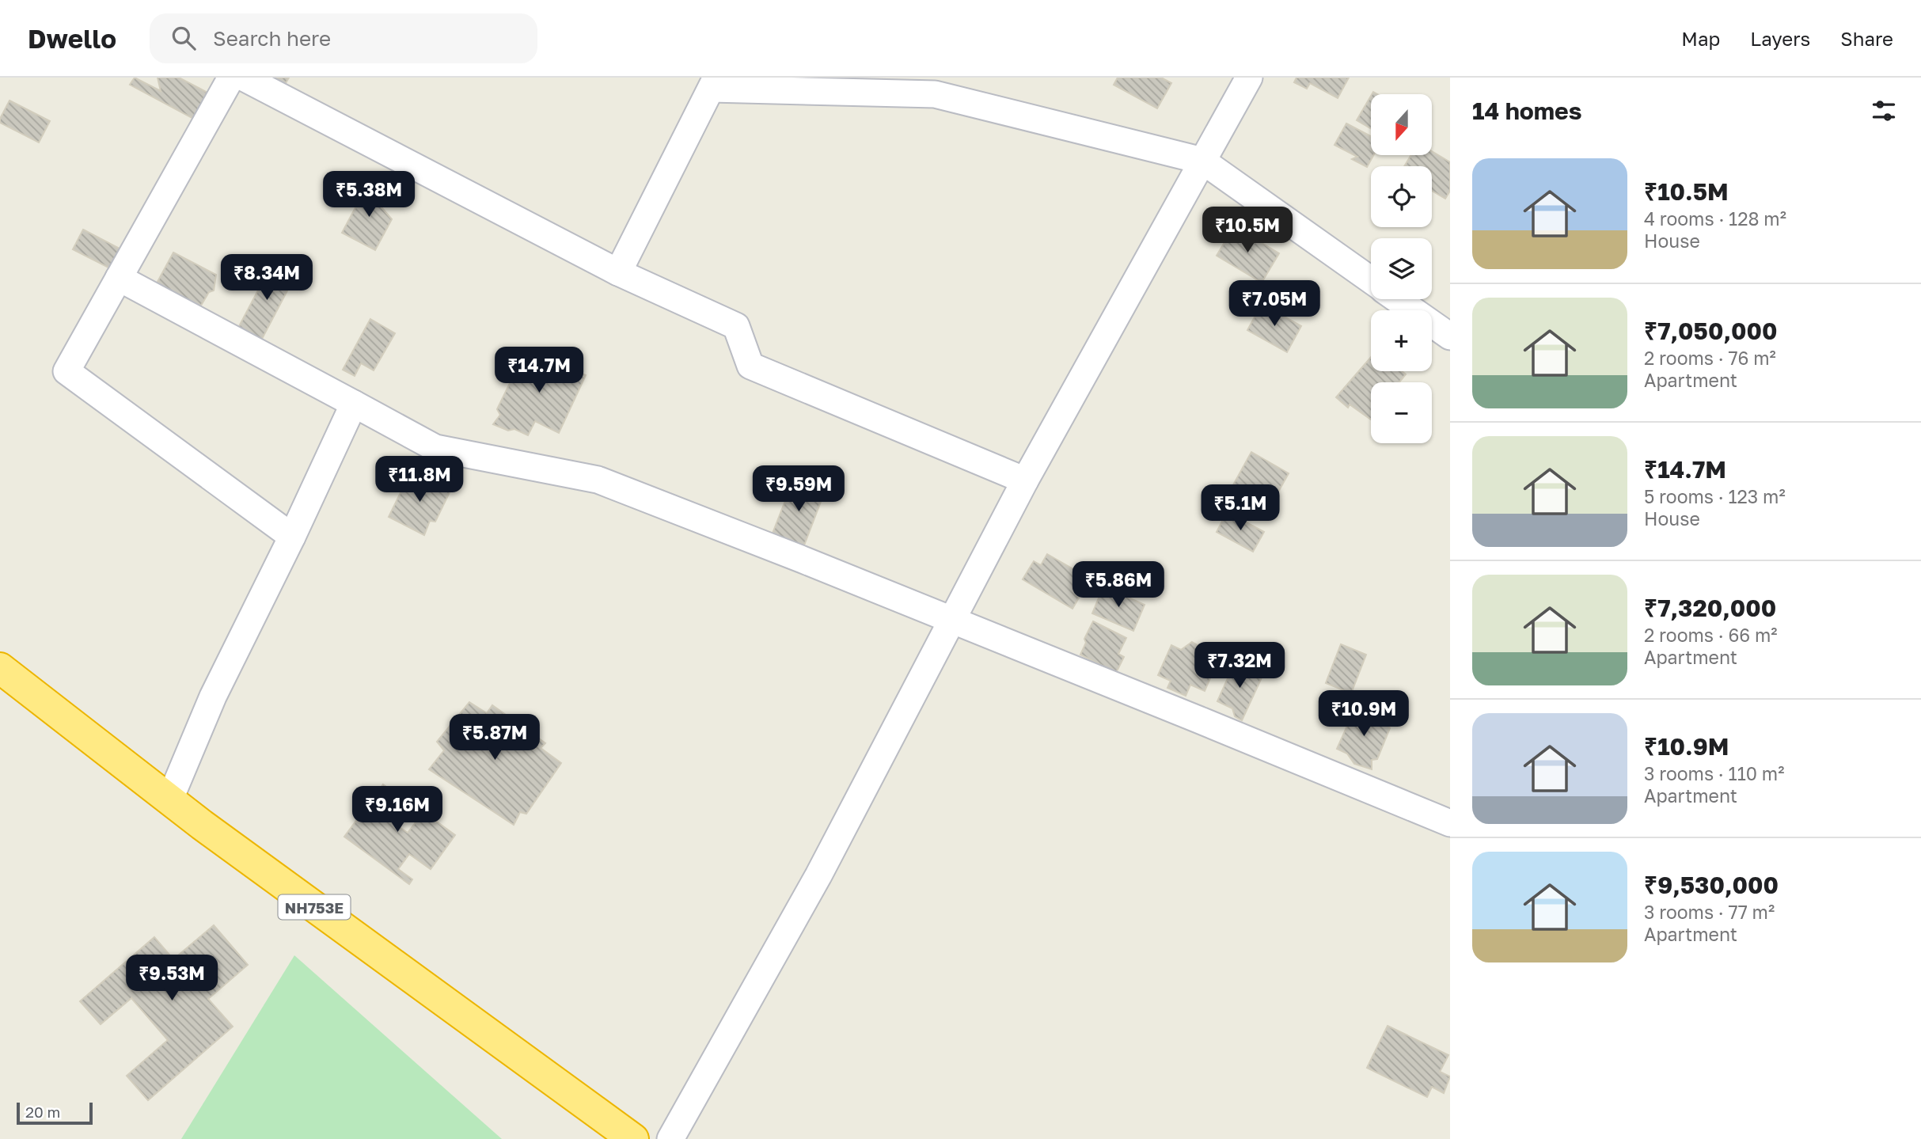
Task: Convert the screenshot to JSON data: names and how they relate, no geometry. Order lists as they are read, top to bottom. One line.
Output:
{"streets":{"highway":["NH753E"]},"scale_bar":"20 m","north":"bottom","page":{"header":"Dwello","search":"Search here","nav":["Map","Layers","Share"],"heading":"14 homes","map_buttons":["+","−"],"list":[{"name":"₹10.5M","note":"4 rooms · 128 m² · House"},{"name":"₹7,050,000","note":"2 rooms · 76 m² · Apartment"},{"name":"₹14.7M","note":"5 rooms · 123 m² · House"},{"name":"₹7,320,000","note":"2 rooms · 66 m² · Apartment"},{"name":"₹10.9M","note":"3 rooms · 110 m² · Apartment"},{"name":"₹9,530,000","note":"3 rooms · 77 m² · Apartment"}],"price":["₹5.38M","₹10.5M","₹8.34M","₹7.05M","₹14.7M","₹11.8M","₹9.59M","₹5.1M","₹5.86M","₹7.32M","₹10.9M","₹5.87M","₹9.16M","₹9.53M"],"scale":"20 m"}}
